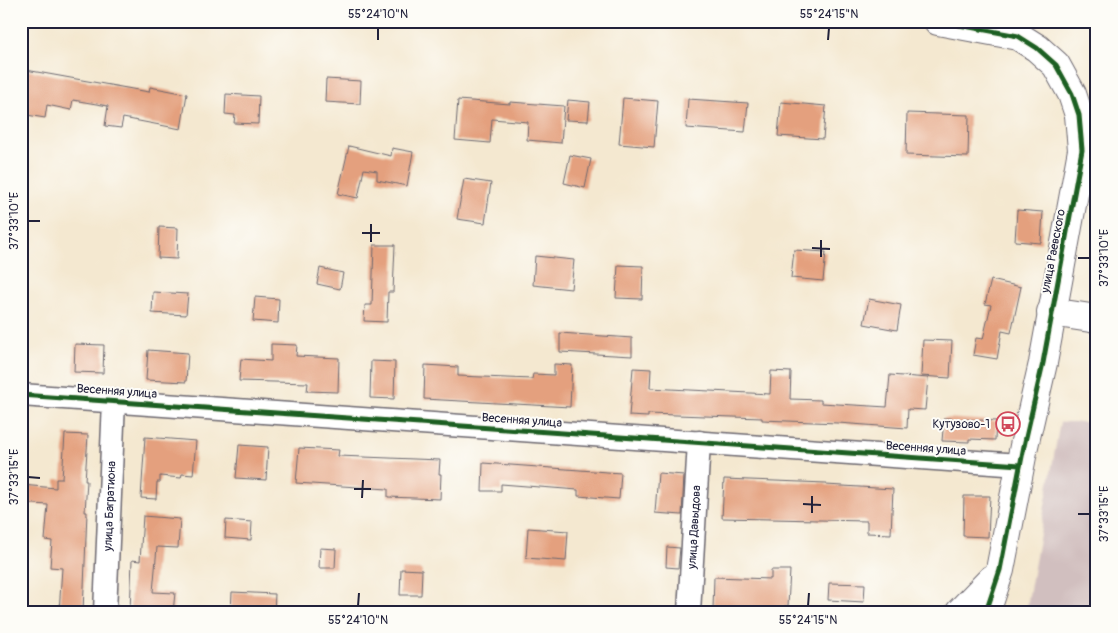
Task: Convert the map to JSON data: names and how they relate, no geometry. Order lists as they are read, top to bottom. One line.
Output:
{"streets":{"street":["улица Раевского","Весенняя улица","улица Багратиона","улица Давыдова"]},"crossings":[["улица Раевского","Весенняя улица"],["Весенняя улица","улица Багратиона"],["Весенняя улица","улица Давыдова"]],"places":{"bus stop":["Кутузово-1"]},"coordinates":["55°24'10\"N","55°24'15\"N","37°33'10\"E","37°33'15\"E"]}
